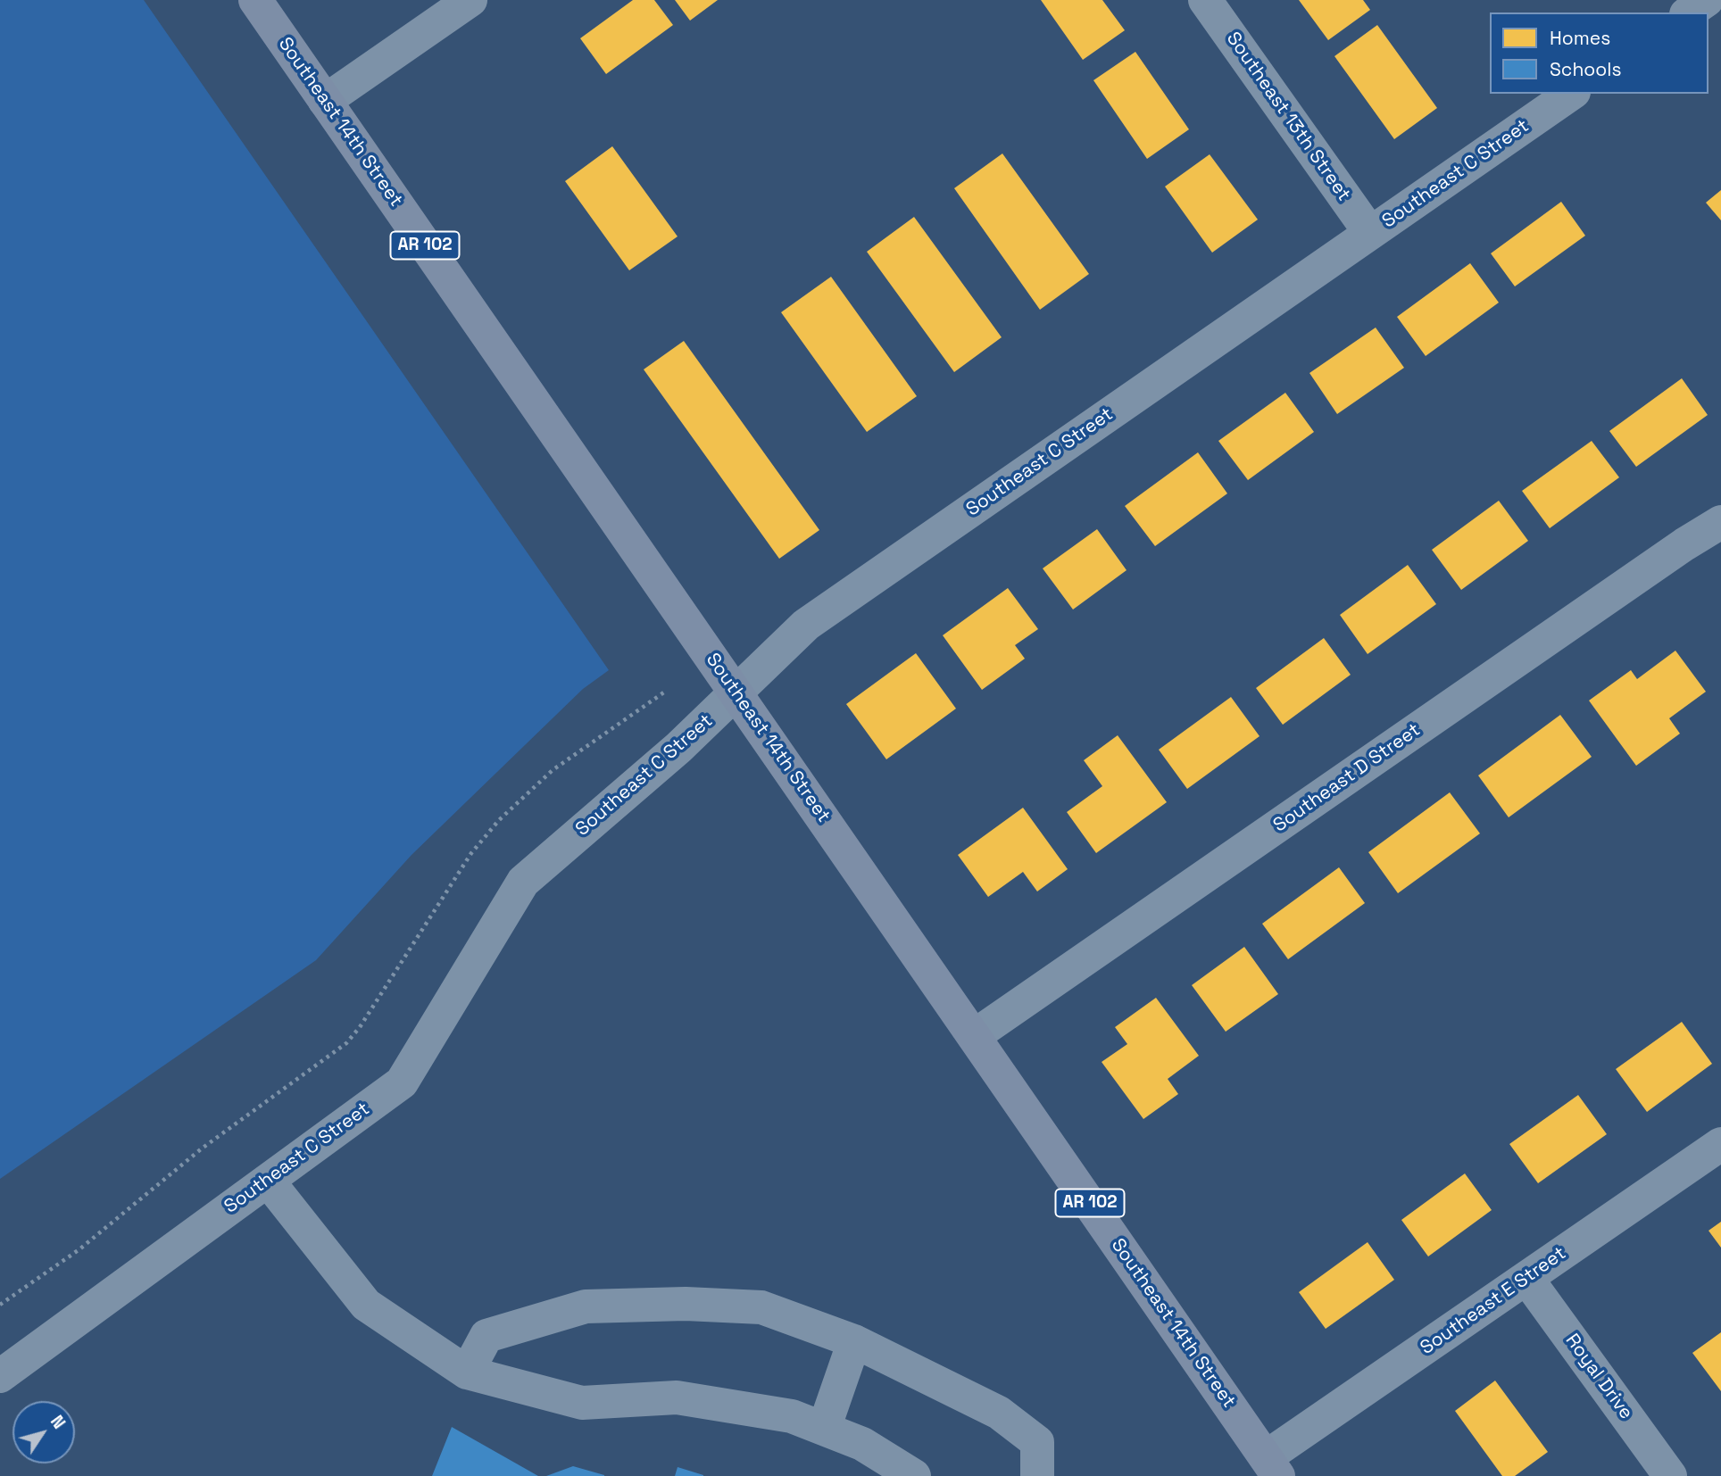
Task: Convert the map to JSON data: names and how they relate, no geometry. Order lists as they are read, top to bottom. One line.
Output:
{"streets":{"main road":["Southeast 14th Street","AR 102"],"street":["Southeast 13th Street","Southeast C Street","Southeast D Street","Southeast E Street","Royal Drive"]},"crossings":[["Southeast 13th Street","Southeast C Street"],["Southeast 14th Street","Southeast C Street"],["Southeast 14th Street","Southeast D Street"],["Southeast 14th Street","Southeast E Street"],["Southeast E Street","Royal Drive"]],"legend":["Homes","Schools"],"north":"top right"}
